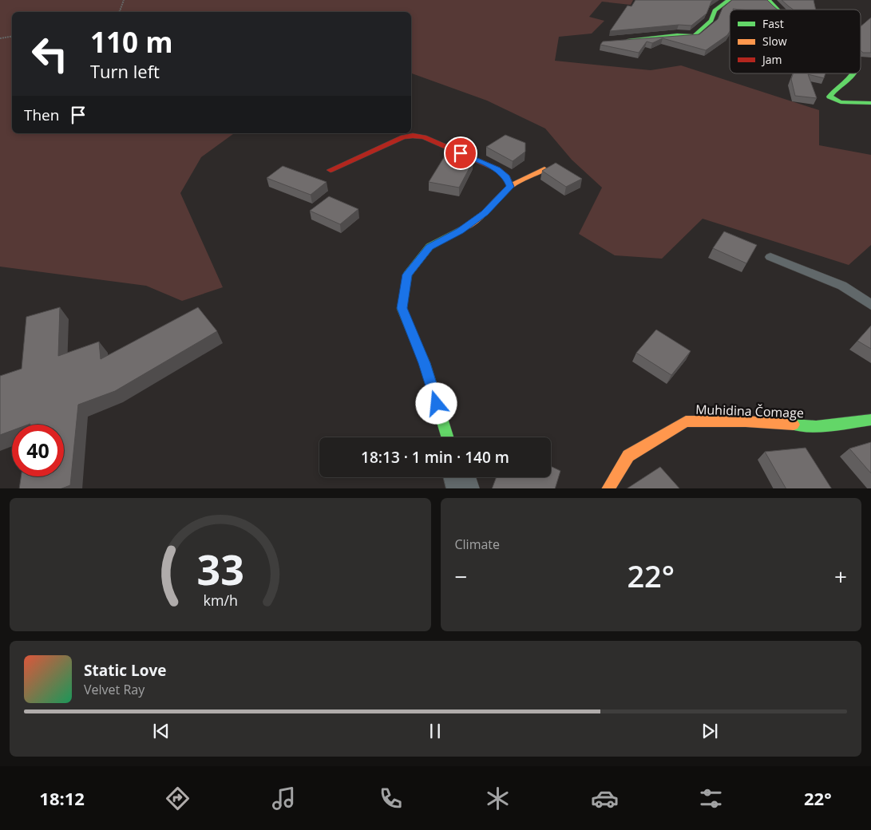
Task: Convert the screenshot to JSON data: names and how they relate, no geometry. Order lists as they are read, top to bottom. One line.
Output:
{"streets":{"street":["Muhidina Čomage"]},"legend":["Fast","Slow","Jam"],"page":{"turn":["110 m","Turn left"],"then":"Then","limit":"40","trip":"18:13 · 1 min · 140 m","tile":"Climate","heat":["−","22°","+"],"song":["Static Love","Velvet Ray"],"tabs":["18:12","22°"],"gauge":["33","km/h"]}}
